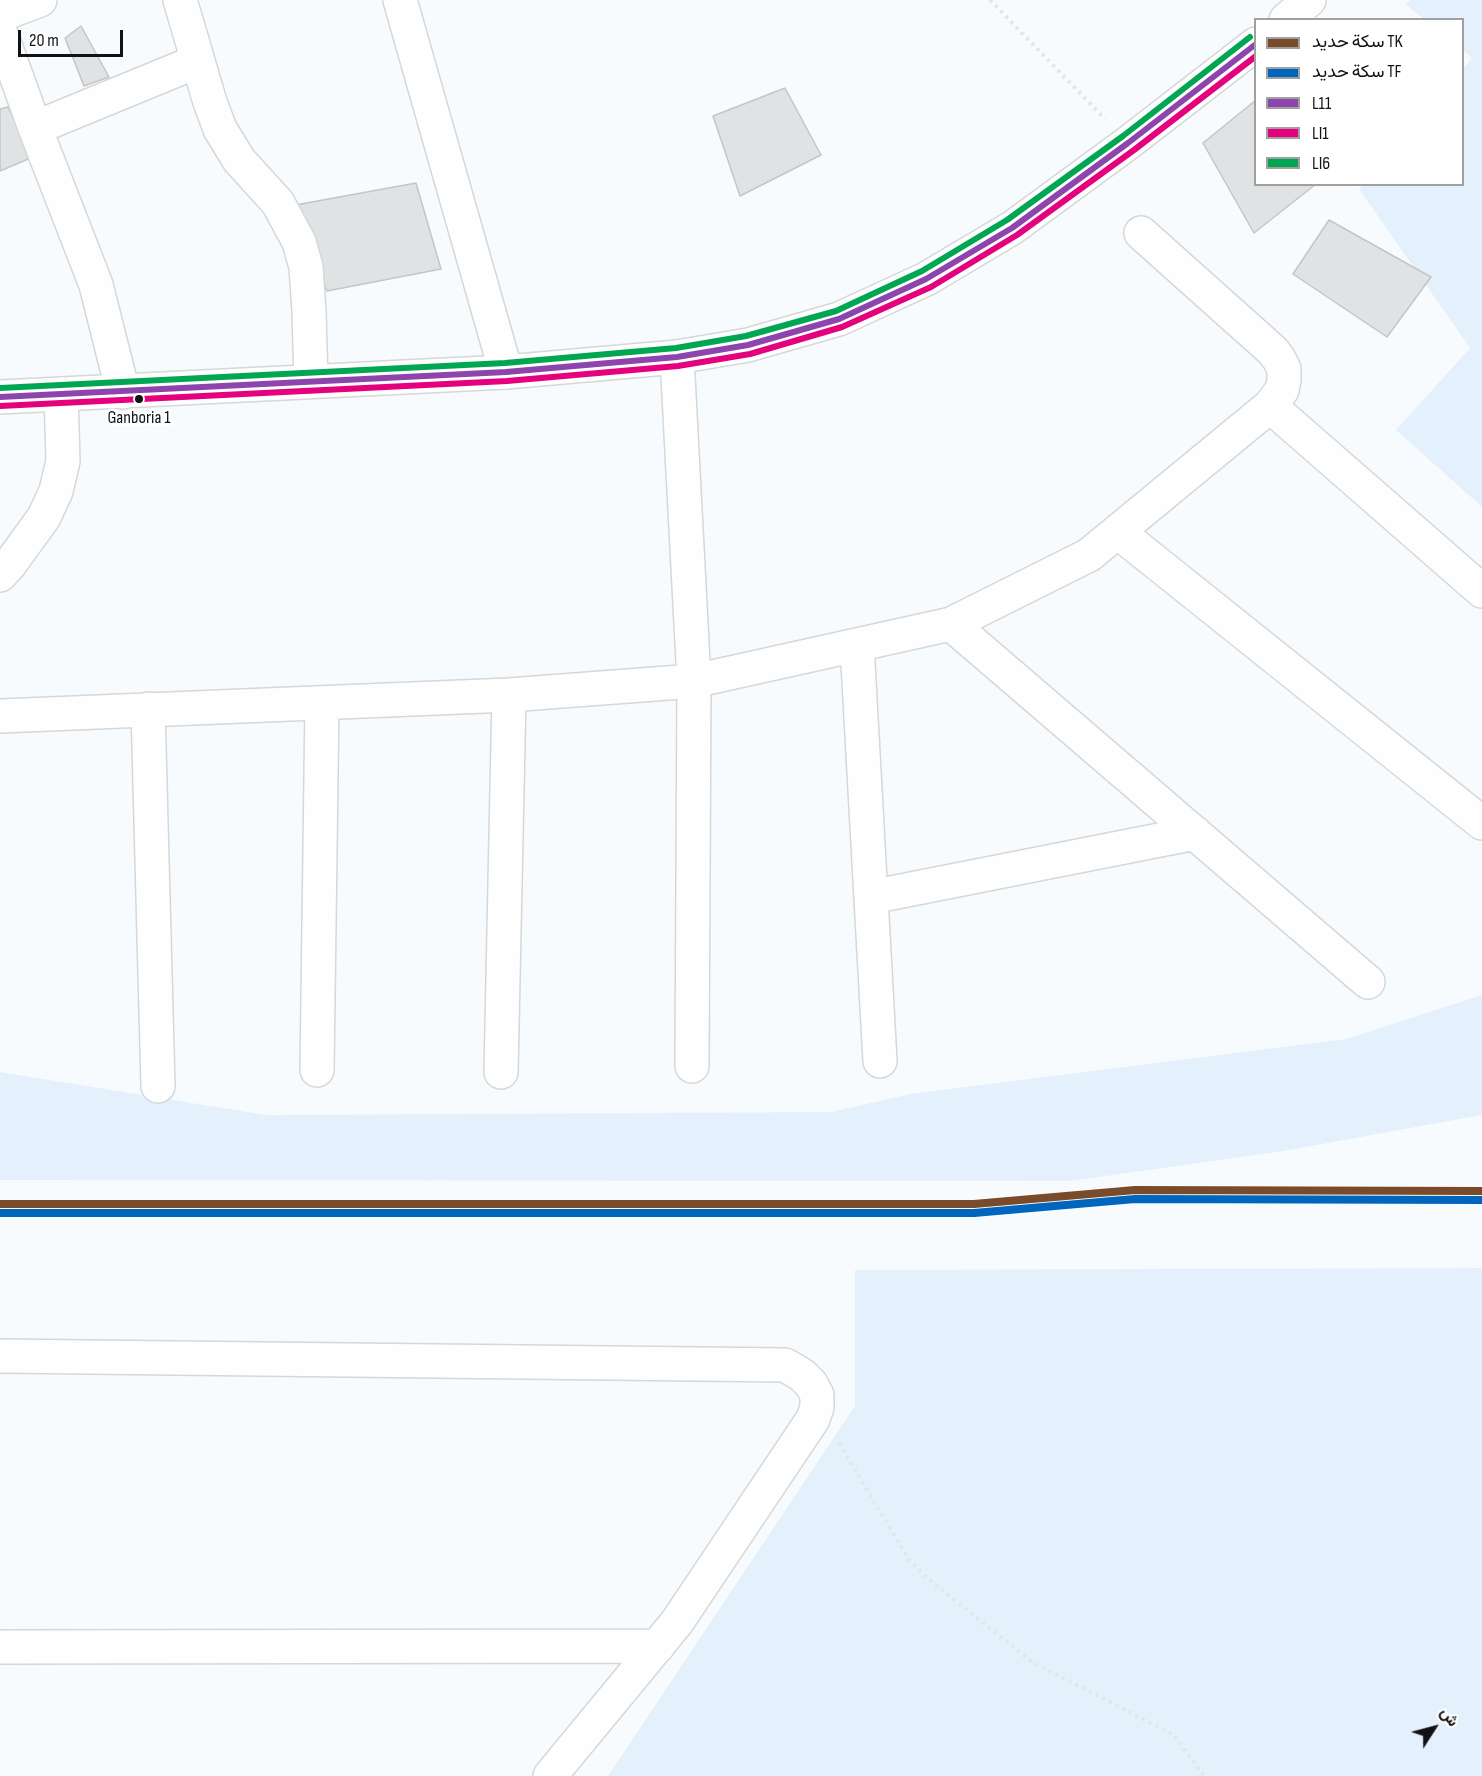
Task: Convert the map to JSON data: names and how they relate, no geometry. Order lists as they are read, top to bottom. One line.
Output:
{"places":["Ganboria 1"],"lines":["transit line LI6","transit line L11","transit line LI1","rail line TK","rail line TF"],"legend":["سكة حديد TK","سكة حديد TF","L11","LI1","LI6"],"scale_bar":"20 m","north":"top right"}
